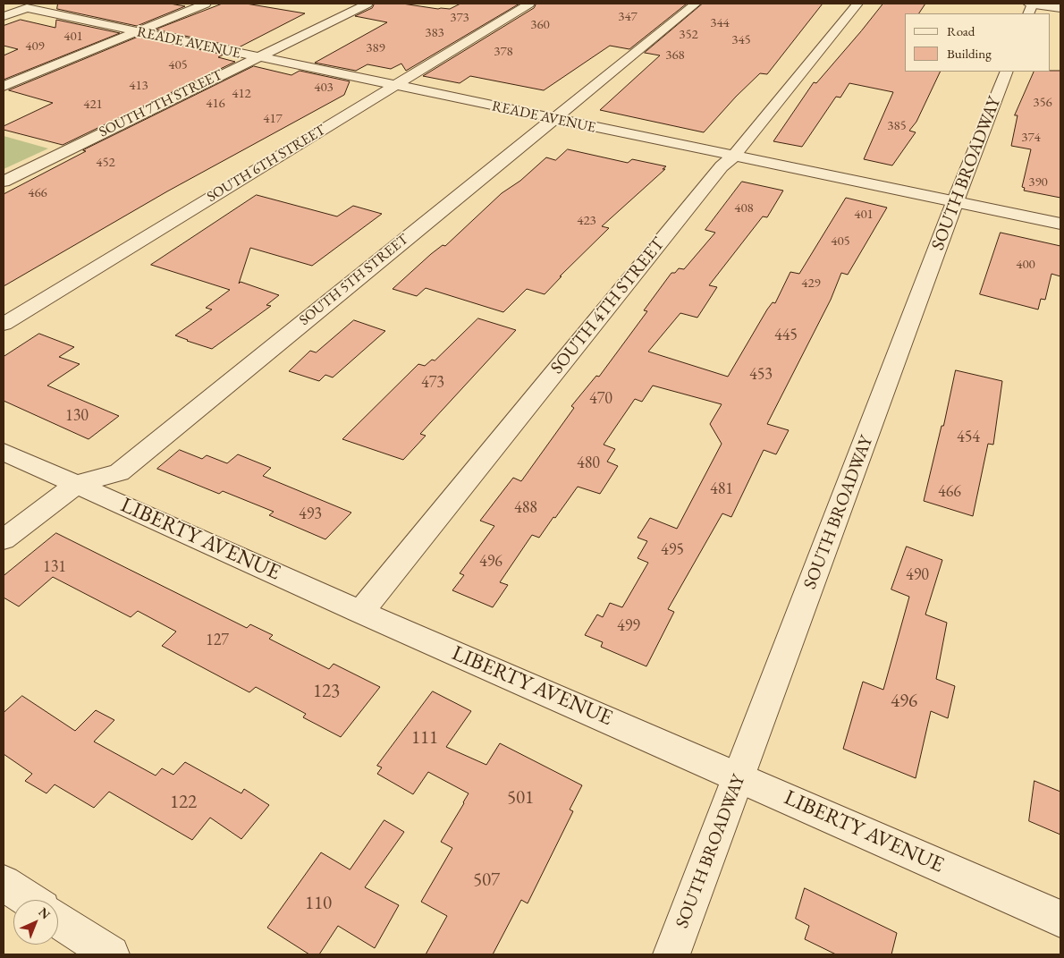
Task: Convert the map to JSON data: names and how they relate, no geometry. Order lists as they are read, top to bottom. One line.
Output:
{"streets":{"street":["READE AVENUE","SOUTH 7TH STREET","SOUTH 6TH STREET","SOUTH BROADWAY","SOUTH 5TH STREET","SOUTH 4TH STREET","LIBERTY AVENUE"]},"crossings":[["READE AVENUE","SOUTH 7TH STREET"],["READE AVENUE","SOUTH 6TH STREET"],["READE AVENUE","SOUTH BROADWAY"],["READE AVENUE","SOUTH 5TH STREET"],["READE AVENUE","SOUTH 4TH STREET"],["SOUTH BROADWAY","LIBERTY AVENUE"],["SOUTH 5TH STREET","LIBERTY AVENUE"],["SOUTH 4TH STREET","LIBERTY AVENUE"]],"house_numbers":["347","373","344","360","383","352","401","345","409","389","378","368","405","413","403","412","356","416","421","417","385","374","452","390","466","408","401","423","405","400","429","445","453","473","470","130","454","480","481","466","488","493","495","496","131","490","499","127","123","496","111","501","122","507","110"],"legend":["Road","Building"],"north":"top right"}
